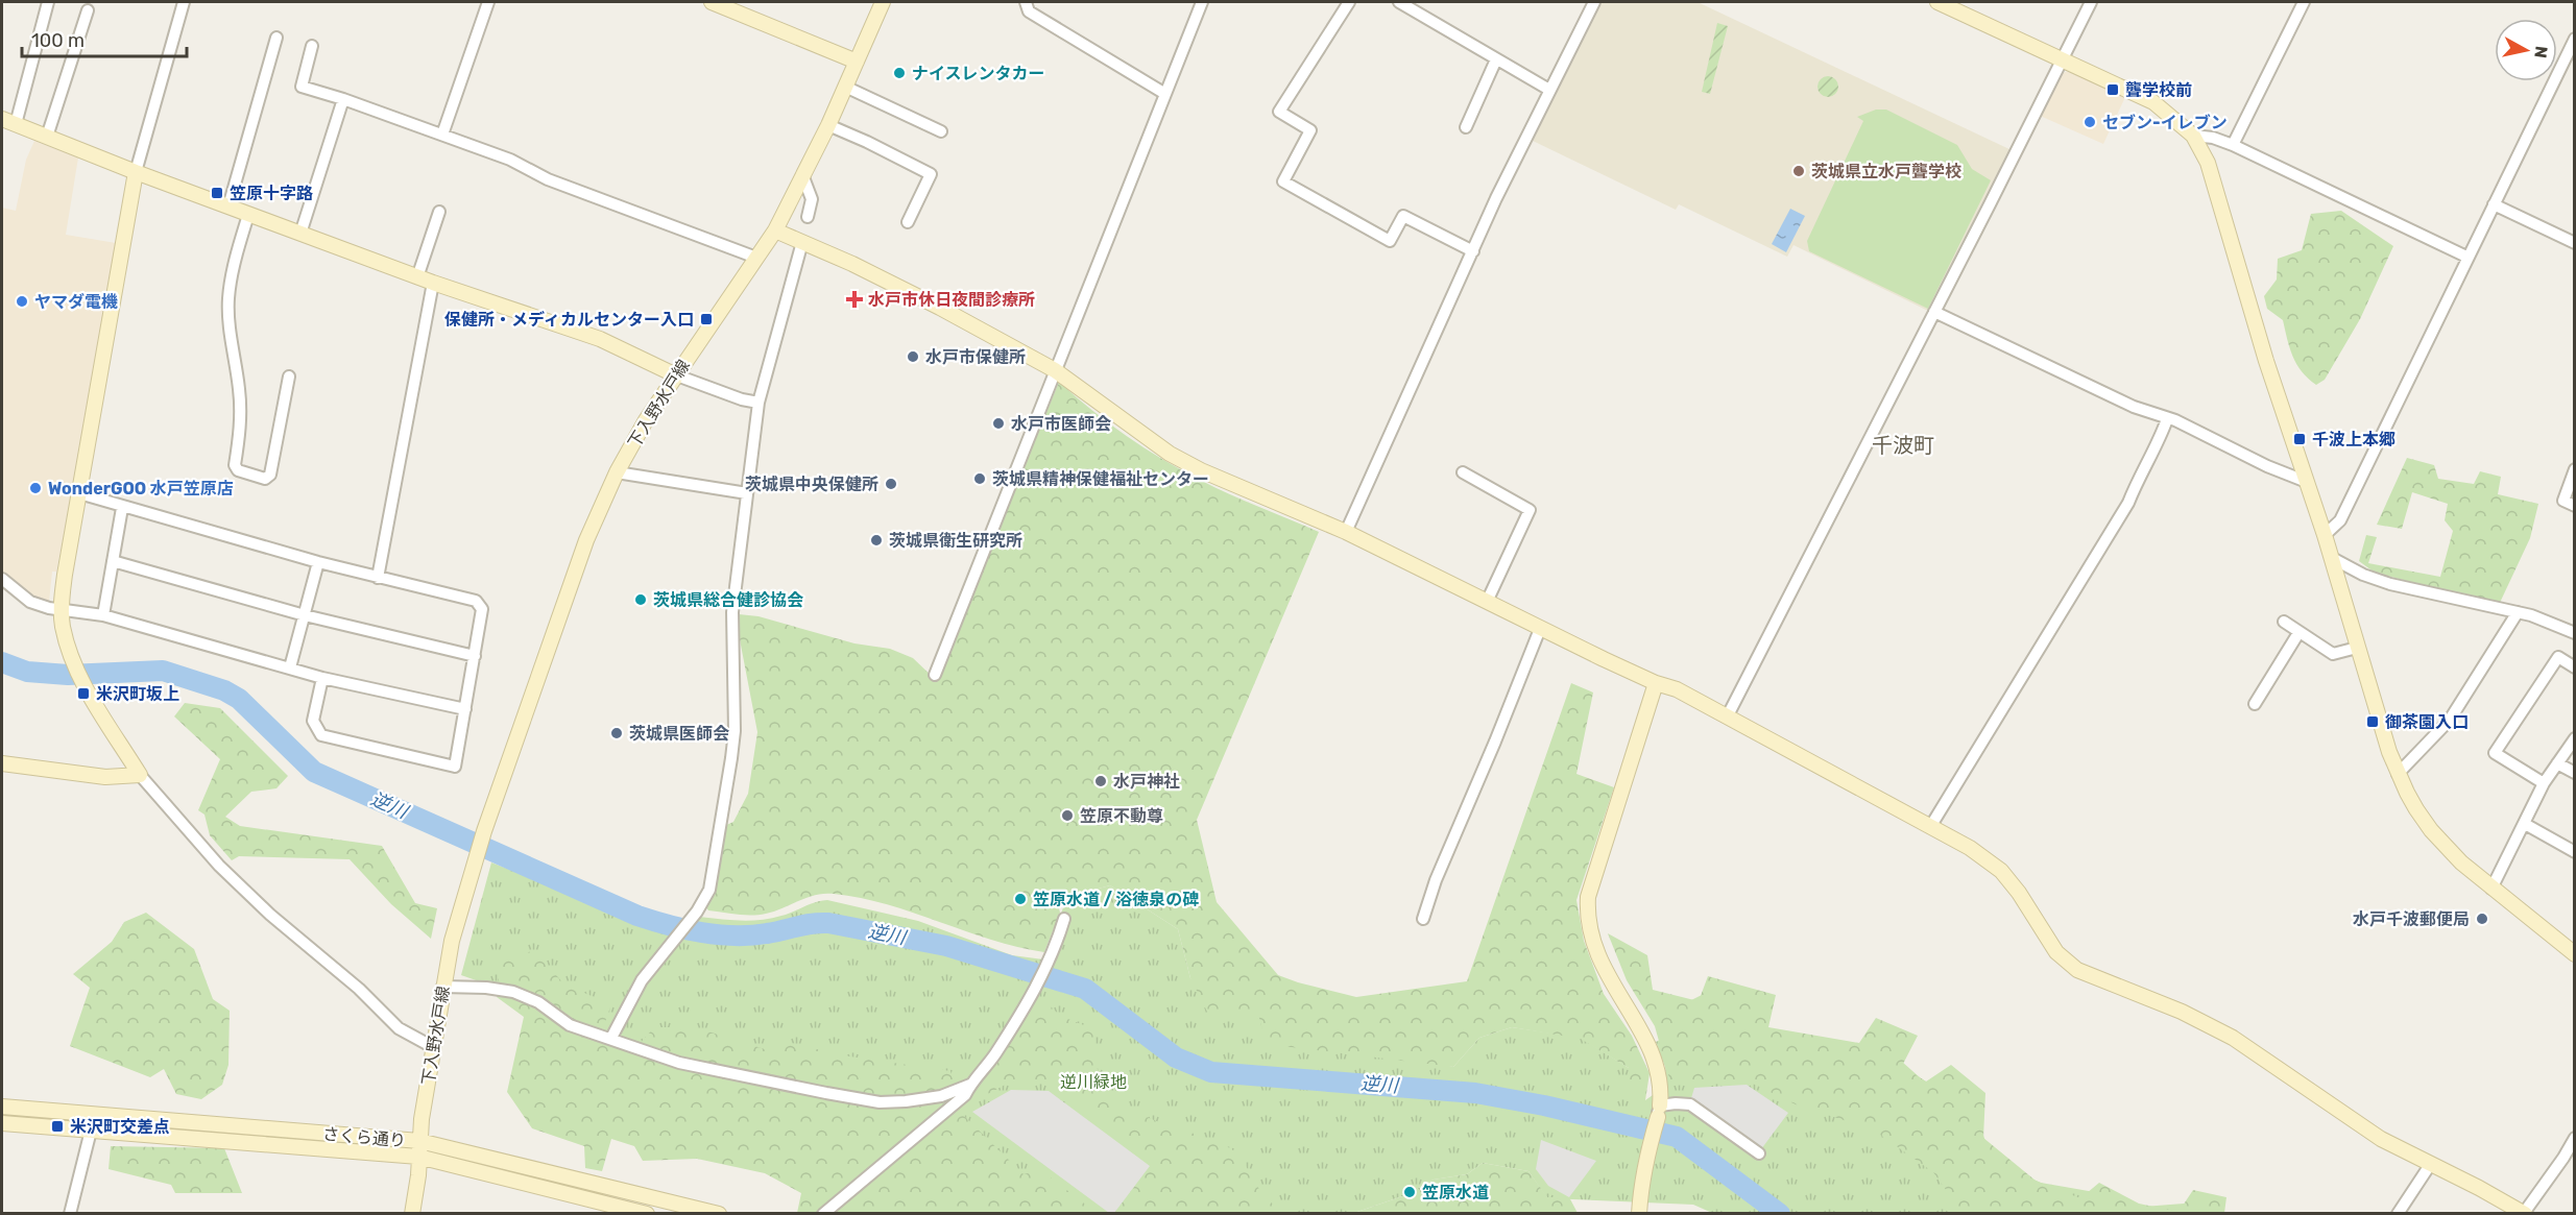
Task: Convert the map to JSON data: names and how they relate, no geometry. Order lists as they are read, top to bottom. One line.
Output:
{"streets":{"street":["下入野水戸線","さくら通り"]},"crossings":[["下入野水戸線","さくら通り"]],"districts":["千波町"],"water":["逆川"],"parks":["逆川緑地"],"places":{"other":["ナイスレンタカー","セブン-イレブン","茨城県立水戸聾学校","ヤマダ電機","水戸市保健所","水戸市医師会","茨城県精神保健福祉センター","茨城県中央保健所","WonderGOO 水戸笠原店","茨城県衛生研究所","茨城県総合健診協会","茨城県医師会","水戸神社","笠原不動尊","笠原水道 / 浴徳泉の碑","水戸千波郵便局","笠原水道"],"transit":["聾学校前","笠原十字路","保健所・メディカルセンター入口","千波上本郷","米沢町坂上","御茶園入口","米沢町交差点"],"health":["水戸市休日夜間診療所"]},"scale_bar":"100 m","north":"right"}
